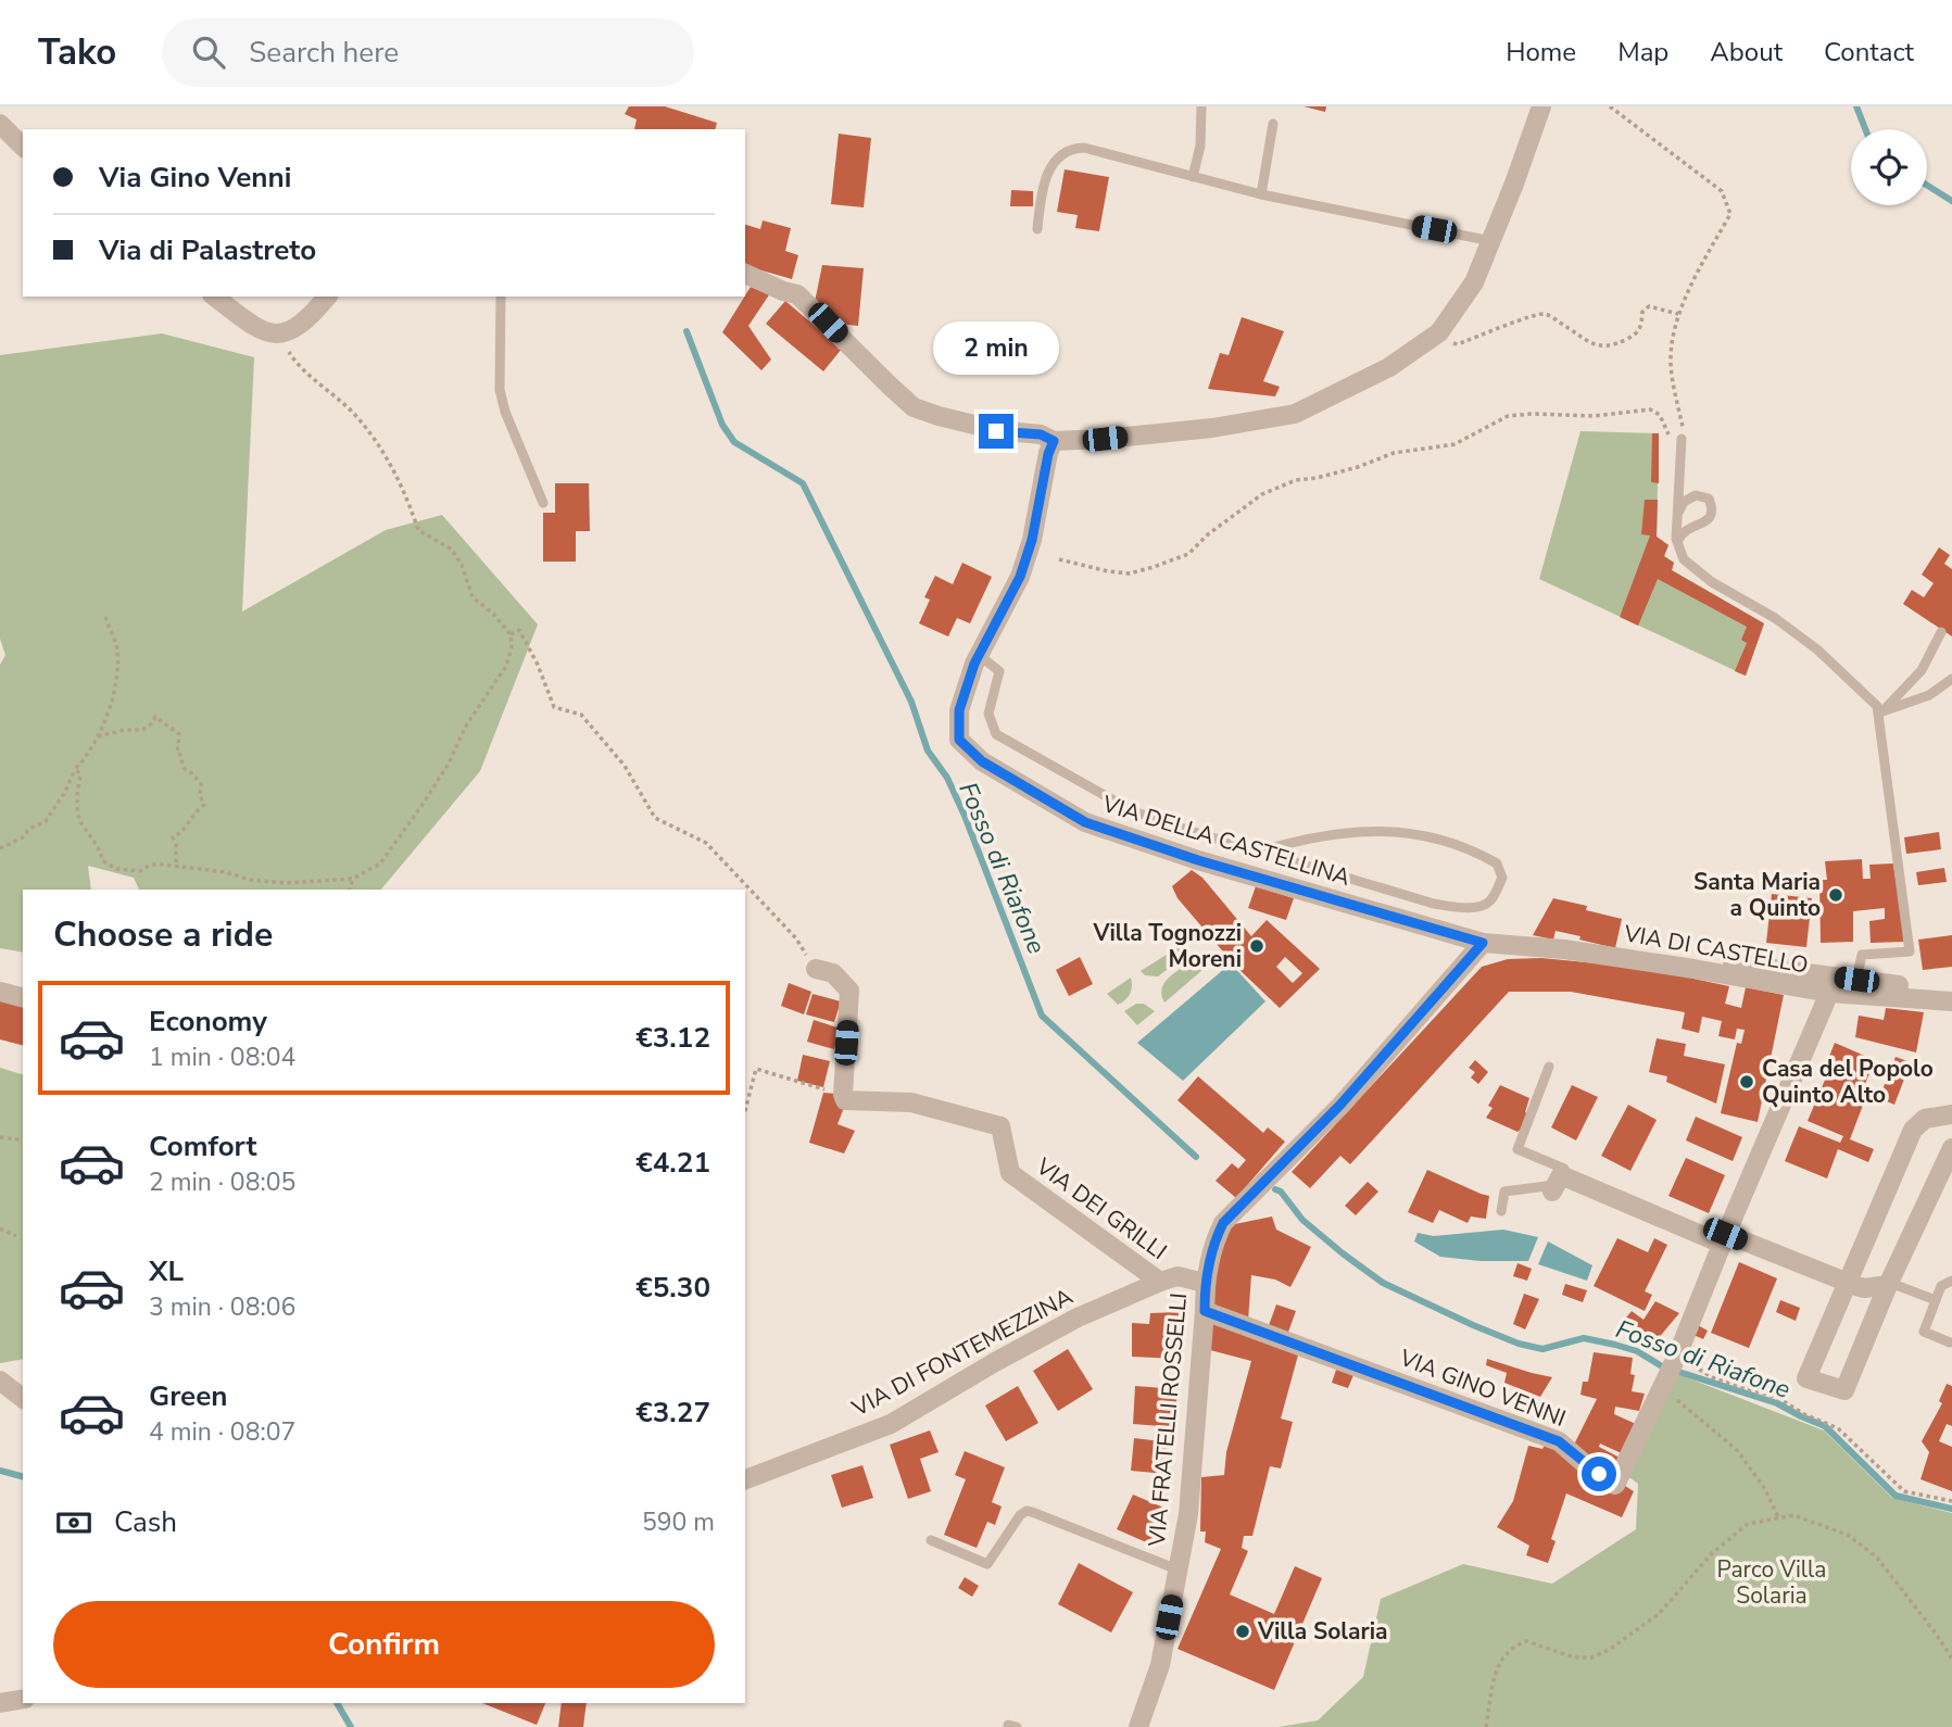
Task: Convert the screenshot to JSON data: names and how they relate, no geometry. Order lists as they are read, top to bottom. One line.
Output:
{"streets":{"street":["VIA DELLA CASTELLINA","VIA DI CASTELLO","VIA DEI GRILLI","VIA DI FONTEMEZZINA","VIA GINO VENNI","VIA FRATELLI ROSSELLI"]},"crossings":[["VIA DELLA CASTELLINA","VIA DI CASTELLO"],["VIA DELLA CASTELLINA","VIA FRATELLI ROSSELLI"],["VIA DI CASTELLO","VIA GINO VENNI"],["VIA DEI GRILLI","VIA DI FONTEMEZZINA"],["VIA DI FONTEMEZZINA","VIA FRATELLI ROSSELLI"],["VIA GINO VENNI","VIA FRATELLI ROSSELLI"]],"water":["Fosso di Riafone"],"parks":["Parco Villa Solaria"],"places":["Santa Maria a Quinto","Villa Tognozzi Moreni","Casa del Popolo Quinto Alto","Villa Solaria"],"page":{"header":"Tako","search":"Search here","nav":["Home","Map","About","Contact"],"banner":["Via Gino Venni","Via di Palastreto"],"bubble":"2 min","heading":"Choose a ride","list":[{"name":"Economy","note":"1 min · 08:04","value":"€3.12"},{"name":"Comfort","note":"2 min · 08:05","value":"€4.21"},{"name":"XL","note":"3 min · 08:06","value":"€5.30"},{"name":"Green","note":"4 min · 08:07","value":"€3.27"}],"pay":["Cash","590 m"],"buttons":"Confirm"}}
